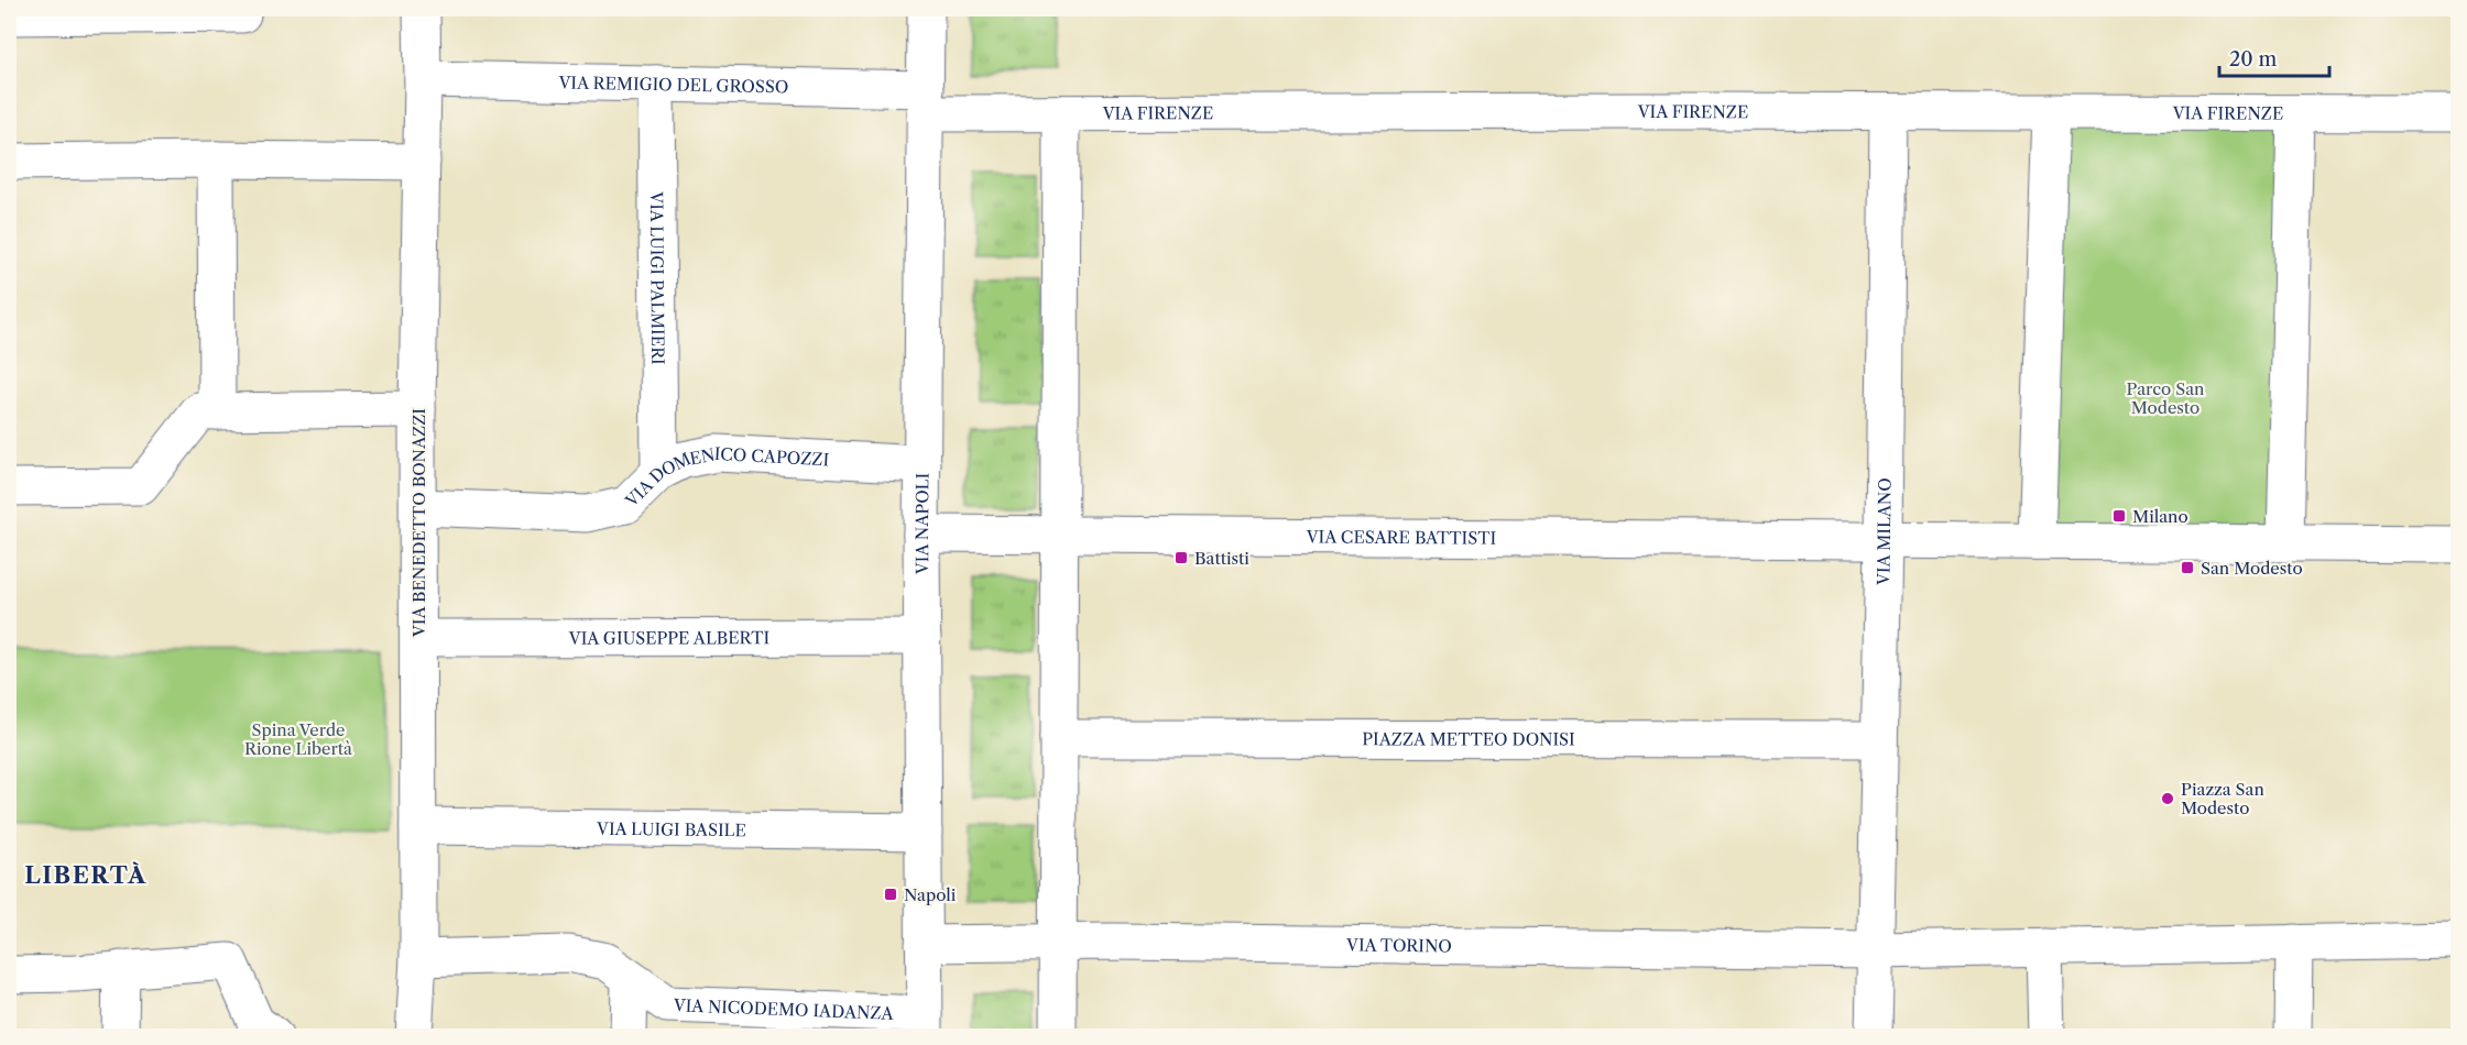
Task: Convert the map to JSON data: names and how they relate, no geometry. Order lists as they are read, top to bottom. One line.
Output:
{"streets":{"street":["VIA REMIGIO DEL GROSSO","VIA FIRENZE","VIA LUIGI PALMIERI","VIA DOMENICO CAPOZZI","VIA BENEDETTO BONAZZI","VIA NAPOLI","VIA MILANO","VIA CESARE BATTISTI","VIA GIUSEPPE ALBERTI","PIAZZA METTEO DONISI","VIA LUIGI BASILE","VIA TORINO","VIA NICODEMO IADANZA"]},"crossings":[["VIA REMIGIO DEL GROSSO","VIA FIRENZE"],["VIA REMIGIO DEL GROSSO","VIA LUIGI PALMIERI"],["VIA REMIGIO DEL GROSSO","VIA BENEDETTO BONAZZI"],["VIA REMIGIO DEL GROSSO","VIA NAPOLI"],["VIA FIRENZE","VIA NAPOLI"],["VIA FIRENZE","VIA MILANO"],["VIA LUIGI PALMIERI","VIA DOMENICO CAPOZZI"],["VIA DOMENICO CAPOZZI","VIA BENEDETTO BONAZZI"],["VIA DOMENICO CAPOZZI","VIA NAPOLI"],["VIA BENEDETTO BONAZZI","VIA GIUSEPPE ALBERTI"],["VIA BENEDETTO BONAZZI","VIA LUIGI BASILE"],["VIA BENEDETTO BONAZZI","VIA NICODEMO IADANZA"],["VIA NAPOLI","VIA CESARE BATTISTI"],["VIA NAPOLI","VIA GIUSEPPE ALBERTI"],["VIA NAPOLI","VIA LUIGI BASILE"],["VIA NAPOLI","VIA TORINO"],["VIA NAPOLI","VIA NICODEMO IADANZA"],["VIA MILANO","VIA CESARE BATTISTI"],["VIA MILANO","PIAZZA METTEO DONISI"],["VIA MILANO","VIA TORINO"]],"districts":["LIBERTÀ"],"parks":["Parco San Modesto","Spina Verde Rione Libertà"],"places":{"transit":["Milano","Battisti","San Modesto","Napoli"],"other":["Piazza San Modesto"]},"scale_bar":"20 m"}
